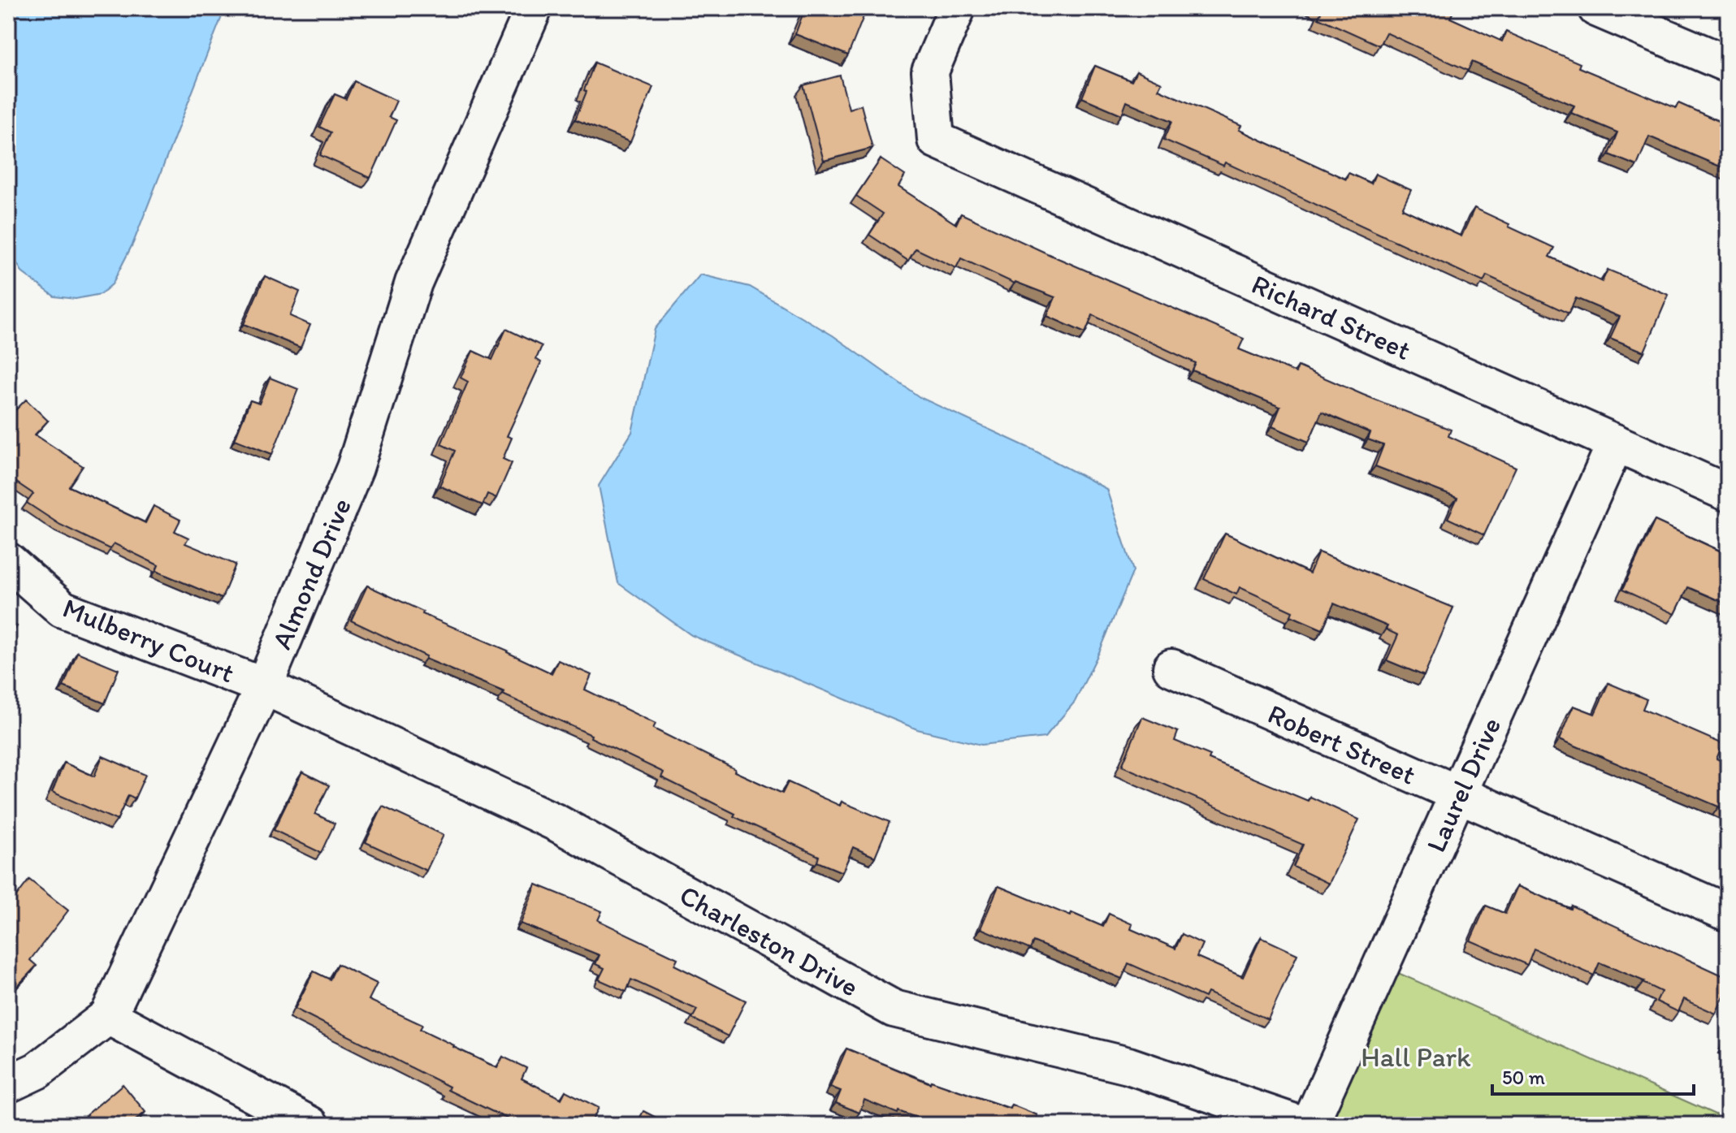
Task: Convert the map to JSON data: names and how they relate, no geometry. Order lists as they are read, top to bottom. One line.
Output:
{"streets":{"street":["Richard Street","Almond Drive","Mulberry Court","Robert Street","Laurel Drive","Charleston Drive"]},"crossings":[["Richard Street","Laurel Drive"],["Almond Drive","Mulberry Court"],["Almond Drive","Charleston Drive"],["Mulberry Court","Charleston Drive"],["Robert Street","Laurel Drive"]],"parks":["Hall Park"],"scale_bar":"50 m"}
